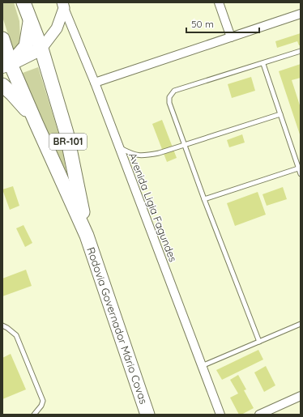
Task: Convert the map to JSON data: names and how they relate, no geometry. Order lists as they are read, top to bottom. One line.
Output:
{"streets":{"highway":["BR-101","Rodovia Governador Mário Covas"],"street":["Avenida Ligia Fagundes"]},"scale_bar":"50 m"}
